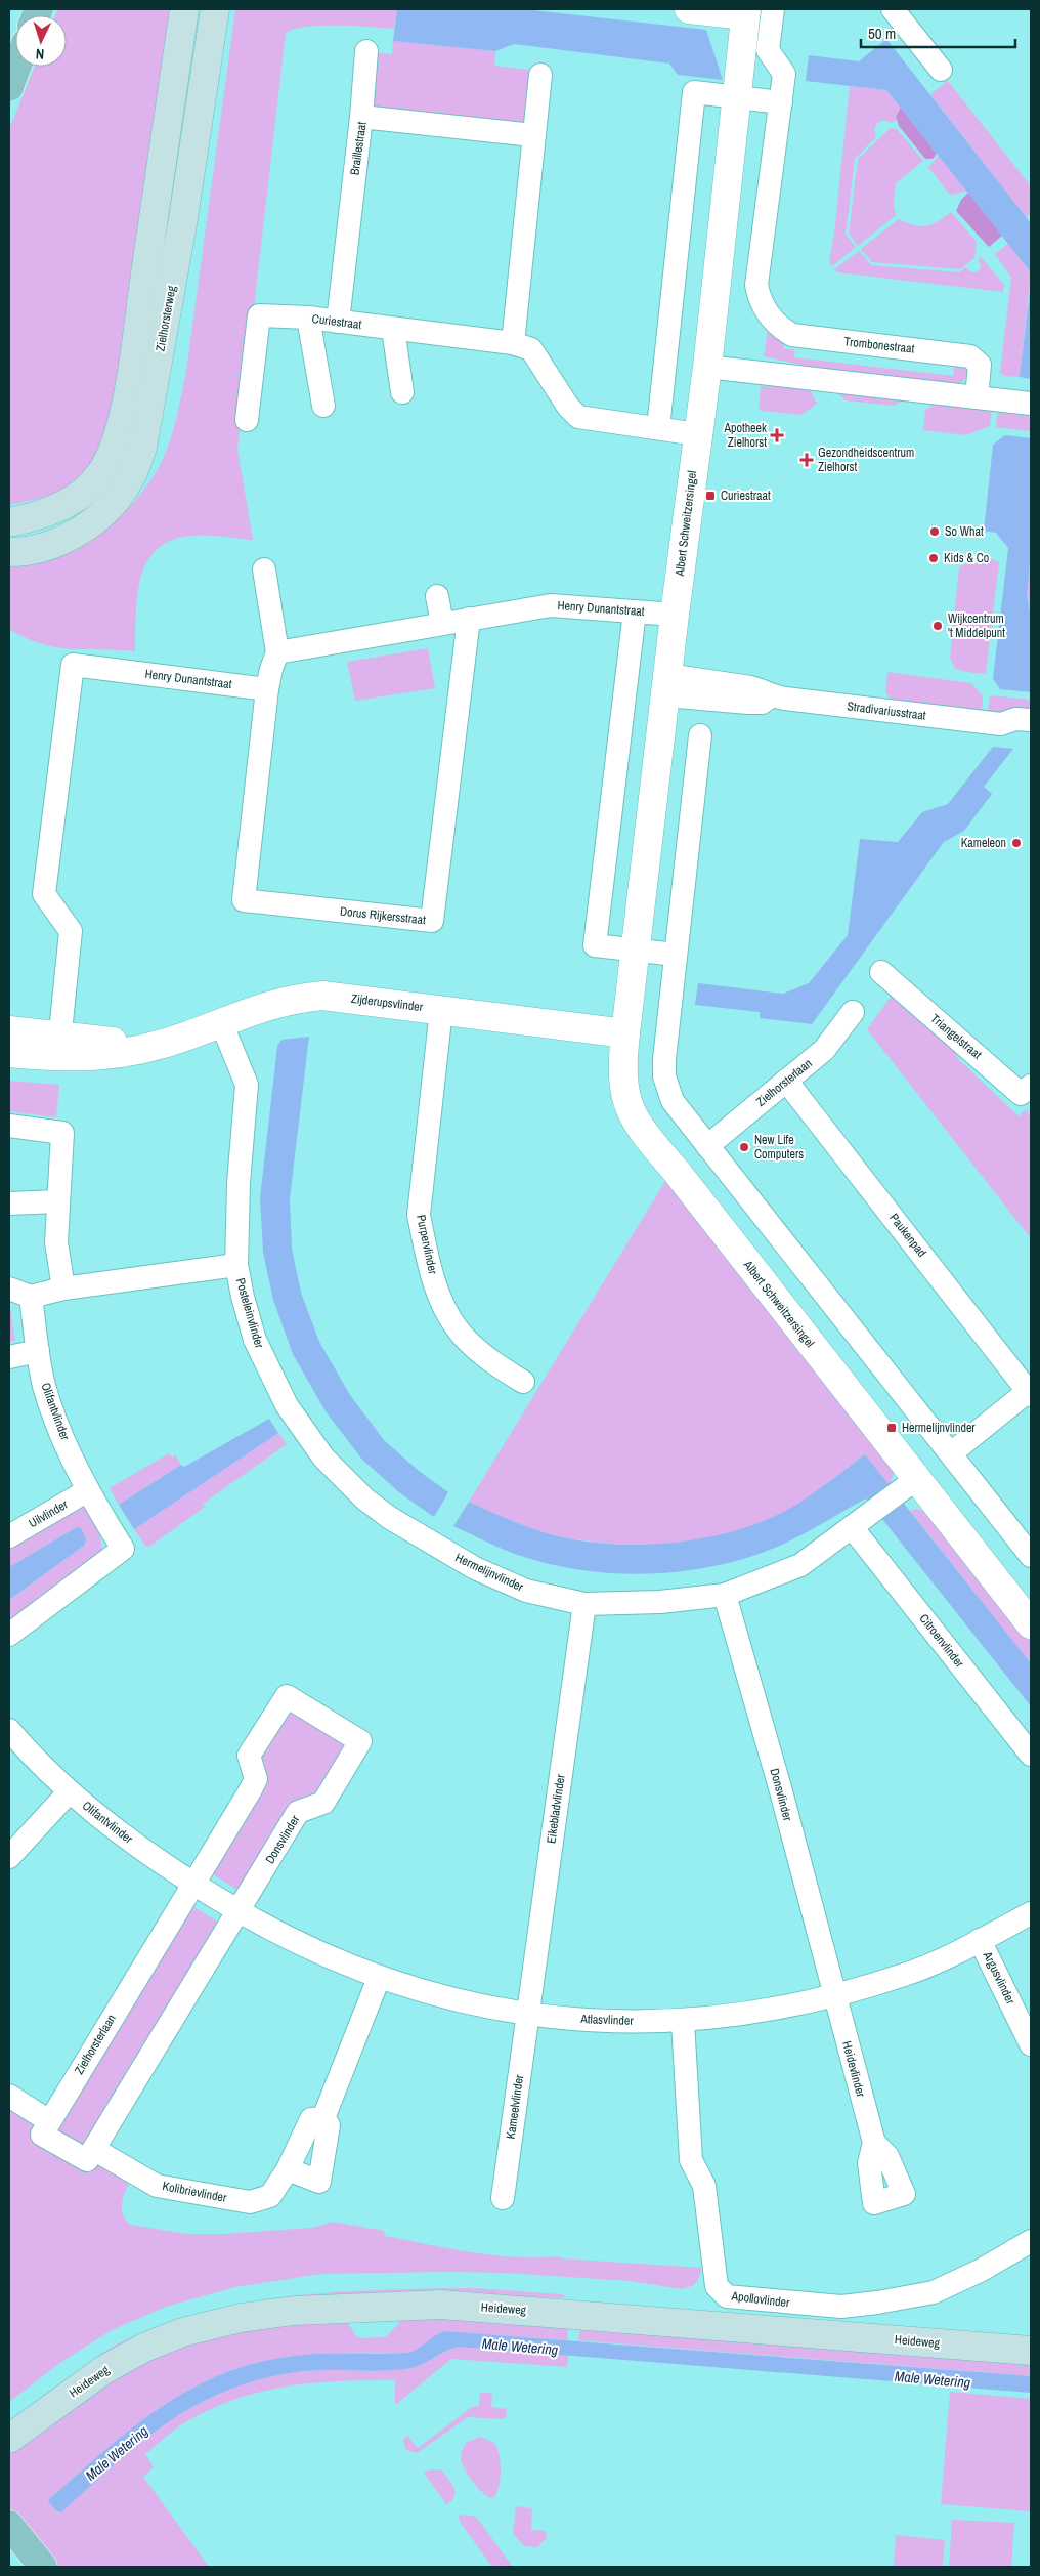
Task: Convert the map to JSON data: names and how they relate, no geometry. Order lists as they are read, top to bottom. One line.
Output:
{"streets":{"main road":["Zielhorsterweg","Heideweg"],"street":["Braillestraat","Curiestraat","Trombonestraat","Albert Schweitzersingel","Henry Dunantstraat","Stradivariusstraat","Dorus Rijkersstraat","Zijderupsvlinder","Triangelstraat","Zielhorsterlaan","Paukenpad","Purpervlinder","Posteleinvlinder","Olifantvlinder","Uilvlinder","Hermelijnvlinder","Citroenvlinder","Donsvlinder","Eikebladvlinder","Argusvlinder","Atlasvlinder","Heidevlinder","Kameelvlinder","Kolibrievlinder","Apollovlinder"]},"crossings":[["Braillestraat","Curiestraat"],["Curiestraat","Albert Schweitzersingel"],["Albert Schweitzersingel","Henry Dunantstraat"],["Albert Schweitzersingel","Stradivariusstraat"],["Albert Schweitzersingel","Zijderupsvlinder"],["Albert Schweitzersingel","Hermelijnvlinder"],["Henry Dunantstraat","Dorus Rijkersstraat"],["Henry Dunantstraat","Zijderupsvlinder"],["Zijderupsvlinder","Purpervlinder"],["Zijderupsvlinder","Posteleinvlinder"],["Zielhorsterlaan","Paukenpad"],["Zielhorsterlaan","Olifantvlinder"],["Zielhorsterlaan","Donsvlinder"],["Zielhorsterlaan","Atlasvlinder"],["Posteleinvlinder","Hermelijnvlinder"],["Olifantvlinder","Uilvlinder"],["Olifantvlinder","Atlasvlinder"],["Hermelijnvlinder","Citroenvlinder"],["Hermelijnvlinder","Donsvlinder"],["Hermelijnvlinder","Eikebladvlinder"],["Donsvlinder","Atlasvlinder"],["Donsvlinder","Heidevlinder"],["Eikebladvlinder","Atlasvlinder"],["Eikebladvlinder","Kameelvlinder"],["Argusvlinder","Atlasvlinder"],["Atlasvlinder","Heidevlinder"],["Atlasvlinder","Kameelvlinder"],["Atlasvlinder","Apollovlinder"]],"water":["Male Wetering"],"places":{"health":["Apotheek Zielhorst","Gezondheidscentrum Zielhorst"],"transit":["Curiestraat","Hermelijnvlinder"],"other":["So What","Kids & Co","Wijkcentrum 't Middelpunt","Kameleon","New Life Computers"]},"scale_bar":"50 m","north":"bottom"}
